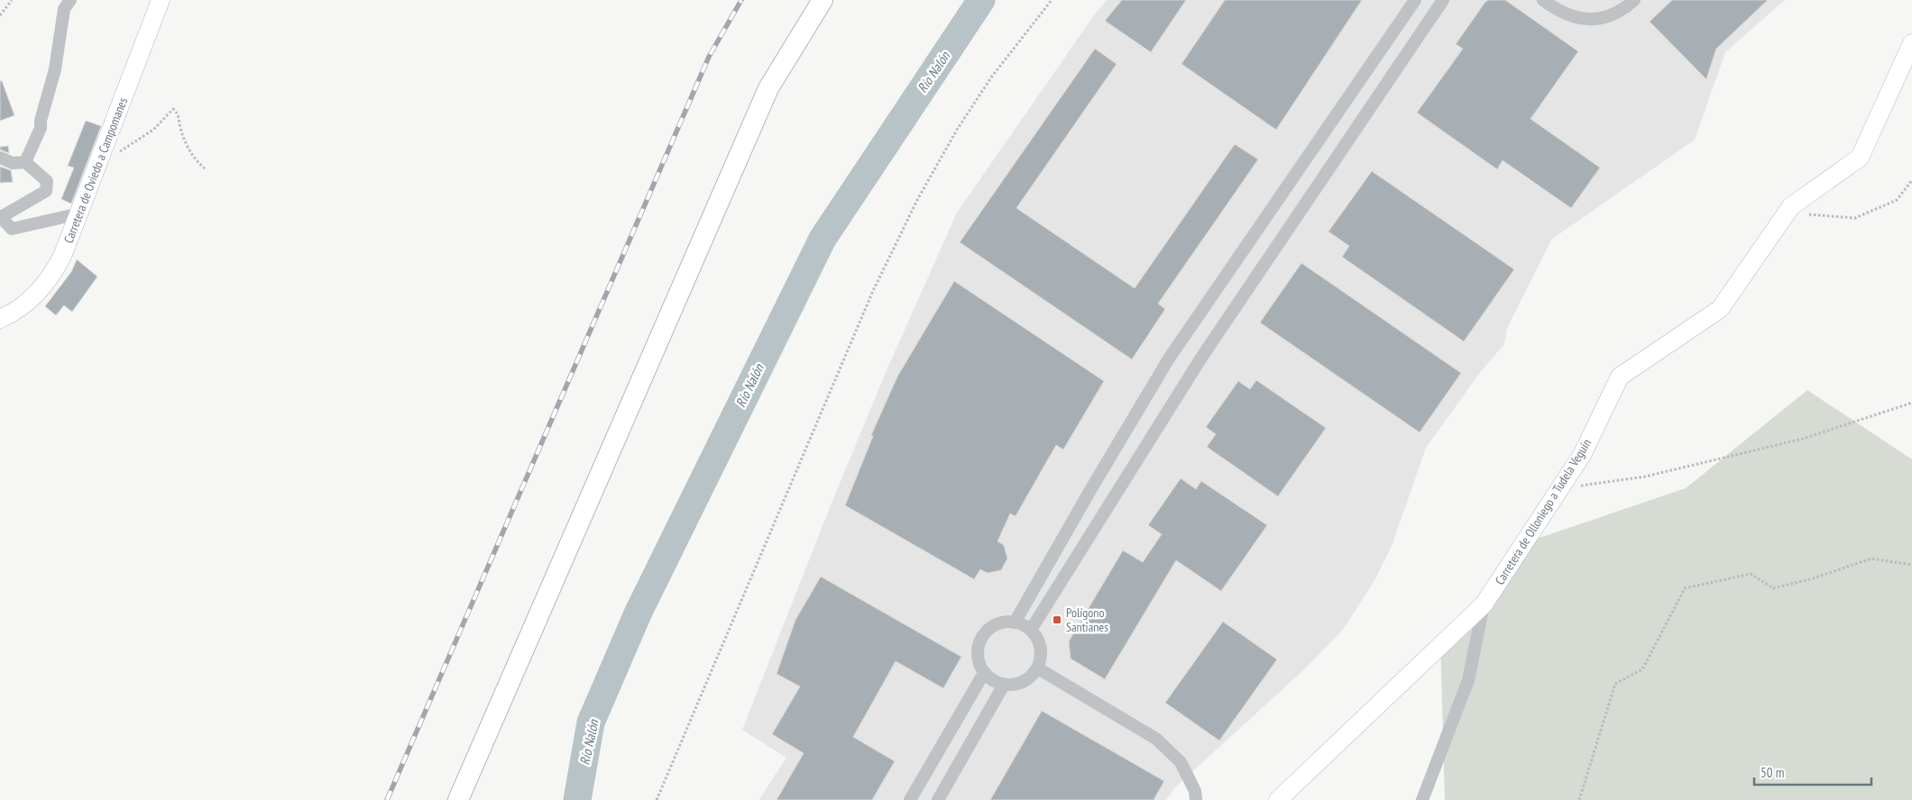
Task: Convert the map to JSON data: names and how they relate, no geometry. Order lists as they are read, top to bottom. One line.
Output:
{"streets":{"street":["Carretera de Oviedo a Campomanes","Carretera de Olloniego a Tudela Veguín"]},"water":["Río Nalón"],"places":{"transit":["Polígono Santianes"]},"scale_bar":"50 m"}
